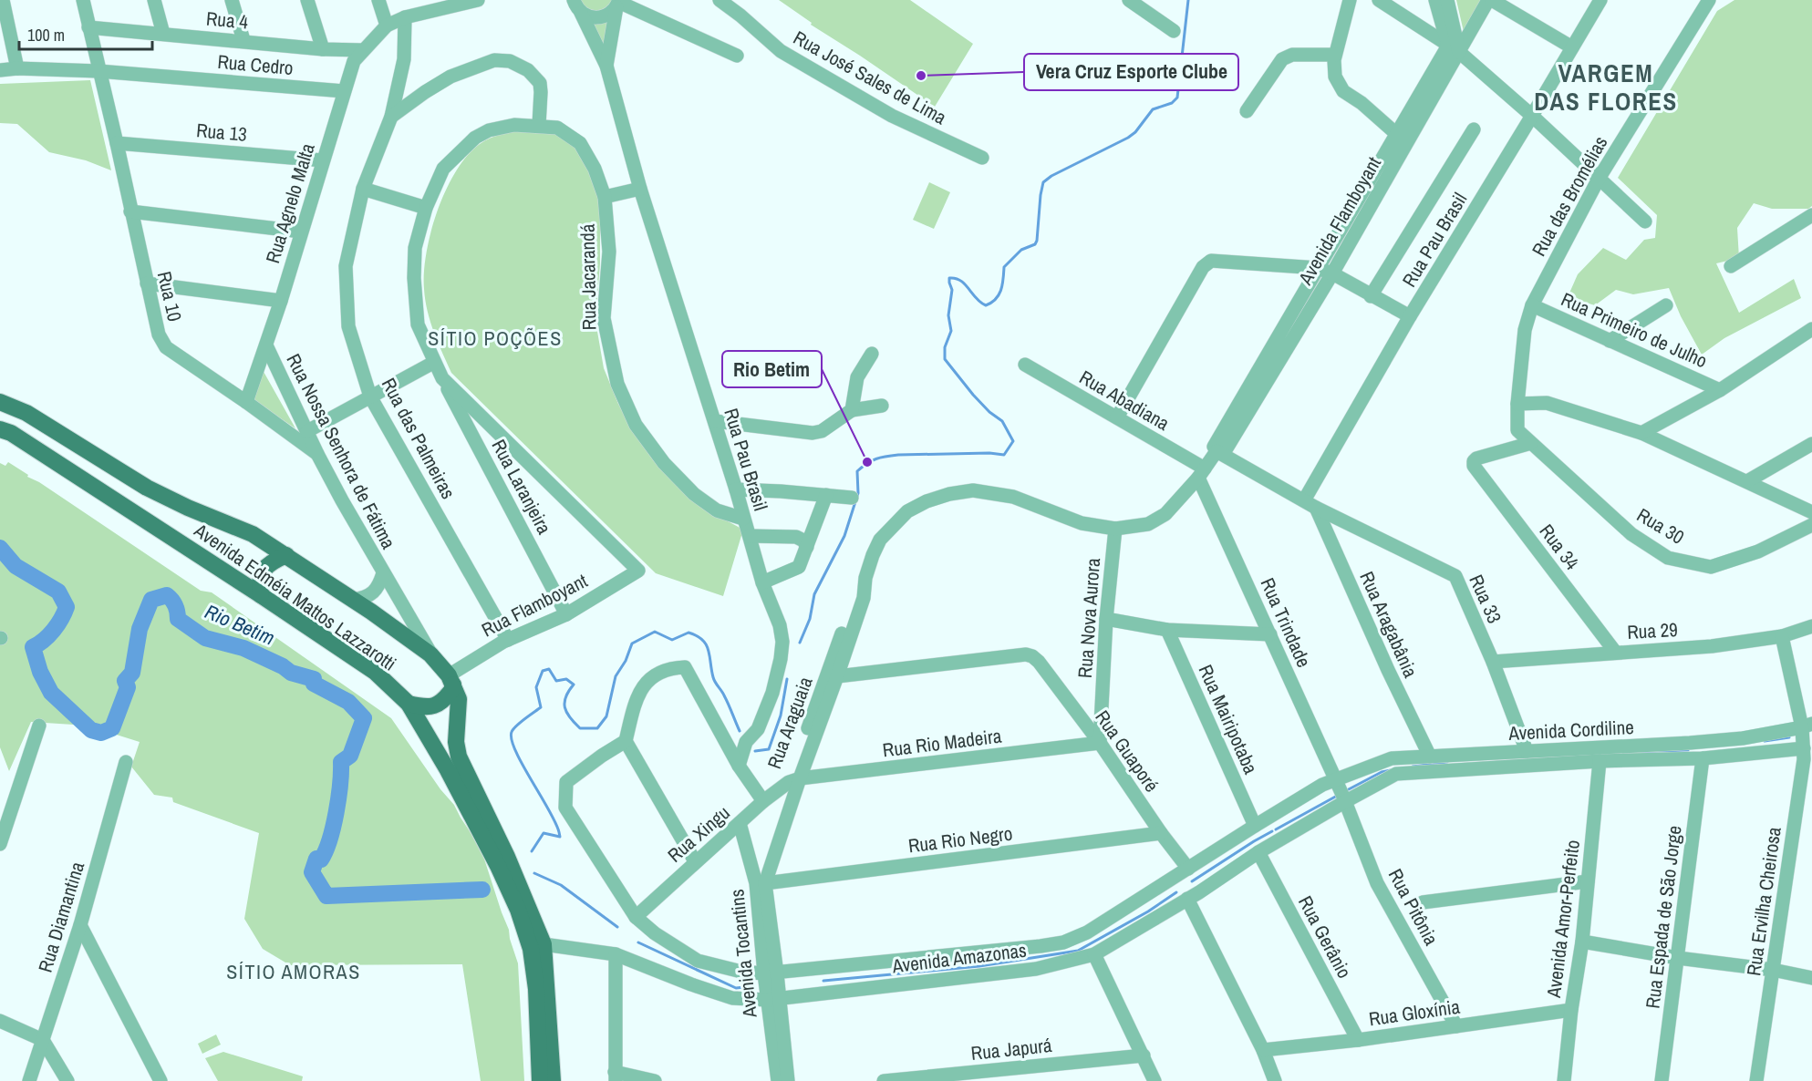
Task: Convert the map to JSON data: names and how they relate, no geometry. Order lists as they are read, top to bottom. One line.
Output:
{"streets":{"main road":["Avenida Edméia Mattos Lazzarotti"],"street":["Rua 4","Rua Cedro","Rua José Sales de Lima","Rua 13","Rua das Bromélias","Rua Agnelo Malta","Avenida Flamboyant","Rua Pau Brasil","Rua Jacarandá","Rua 10","Rua Primeiro de Julho","Rua Abadiana","Rua das Palmeiras","Rua Nossa Senhora de Fátima","Rua Laranjeira","Rua 30","Rua 34","Rua 33","Rua Flamboyant","Rua Nova Aurora","Rua Trindade","Rua Aragabânia","Rua 29","Rua Mairipotaba","Rua Araguaia","Avenida Cordiline","Rua Rio Madeira","Rua Guaporé","Rua Xingu","Rua Rio Negro","Rua Ervilha Cheirosa","Rua Pitônia","Rua Diamantina","Rua Espada de São Jorge","Avenida Amor-Perfeito","Rua Gerânio","Avenida Tocantins","Avenida Amazonas","Rua Gloxínia","Rua Japurá"]},"crossings":[["Rua 4","Rua Agnelo Malta"],["Rua 4","Rua 10"],["Rua Cedro","Rua Agnelo Malta"],["Rua Cedro","Rua 10"],["Rua 13","Rua Agnelo Malta"],["Rua 13","Rua 10"],["Rua das Bromélias","Rua Primeiro de Julho"],["Rua das Bromélias","Rua 30"],["Rua Agnelo Malta","Rua 10"],["Rua Agnelo Malta","Rua Nossa Senhora de Fátima"],["Avenida Flamboyant","Rua Abadiana"],["Avenida Flamboyant","Rua 33"],["Avenida Flamboyant","Rua Nova Aurora"],["Avenida Flamboyant","Rua Trindade"],["Avenida Flamboyant","Rua Araguaia"],["Rua Pau Brasil","Rua Jacarandá"],["Rua Pau Brasil","Rua 33"],["Rua Pau Brasil","Rua Aragabânia"],["Rua Jacarandá","Rua Laranjeira"],["Rua Jacarandá","Rua Flamboyant"],["Rua 10","Rua Nossa Senhora de Fátima"],["Rua Abadiana","Rua Trindade"],["Rua das Palmeiras","Rua Flamboyant"],["Rua Nossa Senhora de Fátima","Avenida Edméia Mattos Lazzarotti"],["Rua Laranjeira","Rua Flamboyant"],["Rua 30","Rua 34"],["Rua 34","Rua 29"],["Avenida Edméia Mattos Lazzarotti","Rua Flamboyant"],["Rua 33","Rua Aragabânia"],["Rua 33","Rua 29"],["Rua 33","Avenida Cordiline"],["Rua Nova Aurora","Rua Rio Madeira"],["Rua Nova Aurora","Rua Guaporé"],["Rua Trindade","Avenida Cordiline"],["Rua Trindade","Rua Pitônia"],["Rua Trindade","Avenida Amazonas"],["Rua Aragabânia","Avenida Cordiline"],["Rua 29","Rua Ervilha Cheirosa"],["Rua Mairipotaba","Avenida Amazonas"],["Rua Araguaia","Rua Rio Madeira"],["Rua Araguaia","Rua Guaporé"],["Rua Araguaia","Rua Xingu"],["Rua Araguaia","Rua Rio Negro"],["Rua Araguaia","Avenida Tocantins"],["Avenida Cordiline","Rua Ervilha Cheirosa"],["Avenida Cordiline","Rua Pitônia"],["Avenida Cordiline","Rua Espada de São Jorge"],["Avenida Cordiline","Avenida Amor-Perfeito"],["Avenida Cordiline","Avenida Amazonas"],["Rua Rio Madeira","Rua Guaporé"],["Rua Rio Madeira","Rua Xingu"],["Rua Guaporé","Rua Rio Negro"],["Rua Guaporé","Avenida Amazonas"],["Rua Xingu","Avenida Tocantins"],["Rua Xingu","Avenida Amazonas"],["Rua Rio Negro","Avenida Tocantins"],["Rua Pitônia","Avenida Amazonas"],["Rua Pitônia","Rua Gloxínia"],["Avenida Amor-Perfeito","Rua Gloxínia"],["Rua Gerânio","Avenida Amazonas"],["Rua Gerânio","Rua Gloxínia"],["Avenida Tocantins","Avenida Amazonas"]],"districts":["VARGEM DAS FLORES","SÍTIO POÇÕES","SÍTIO AMORAS"],"water":["Rio Betim"],"places":["Vera Cruz Esporte Clube","Rio Betim"],"scale_bar":"100 m"}
